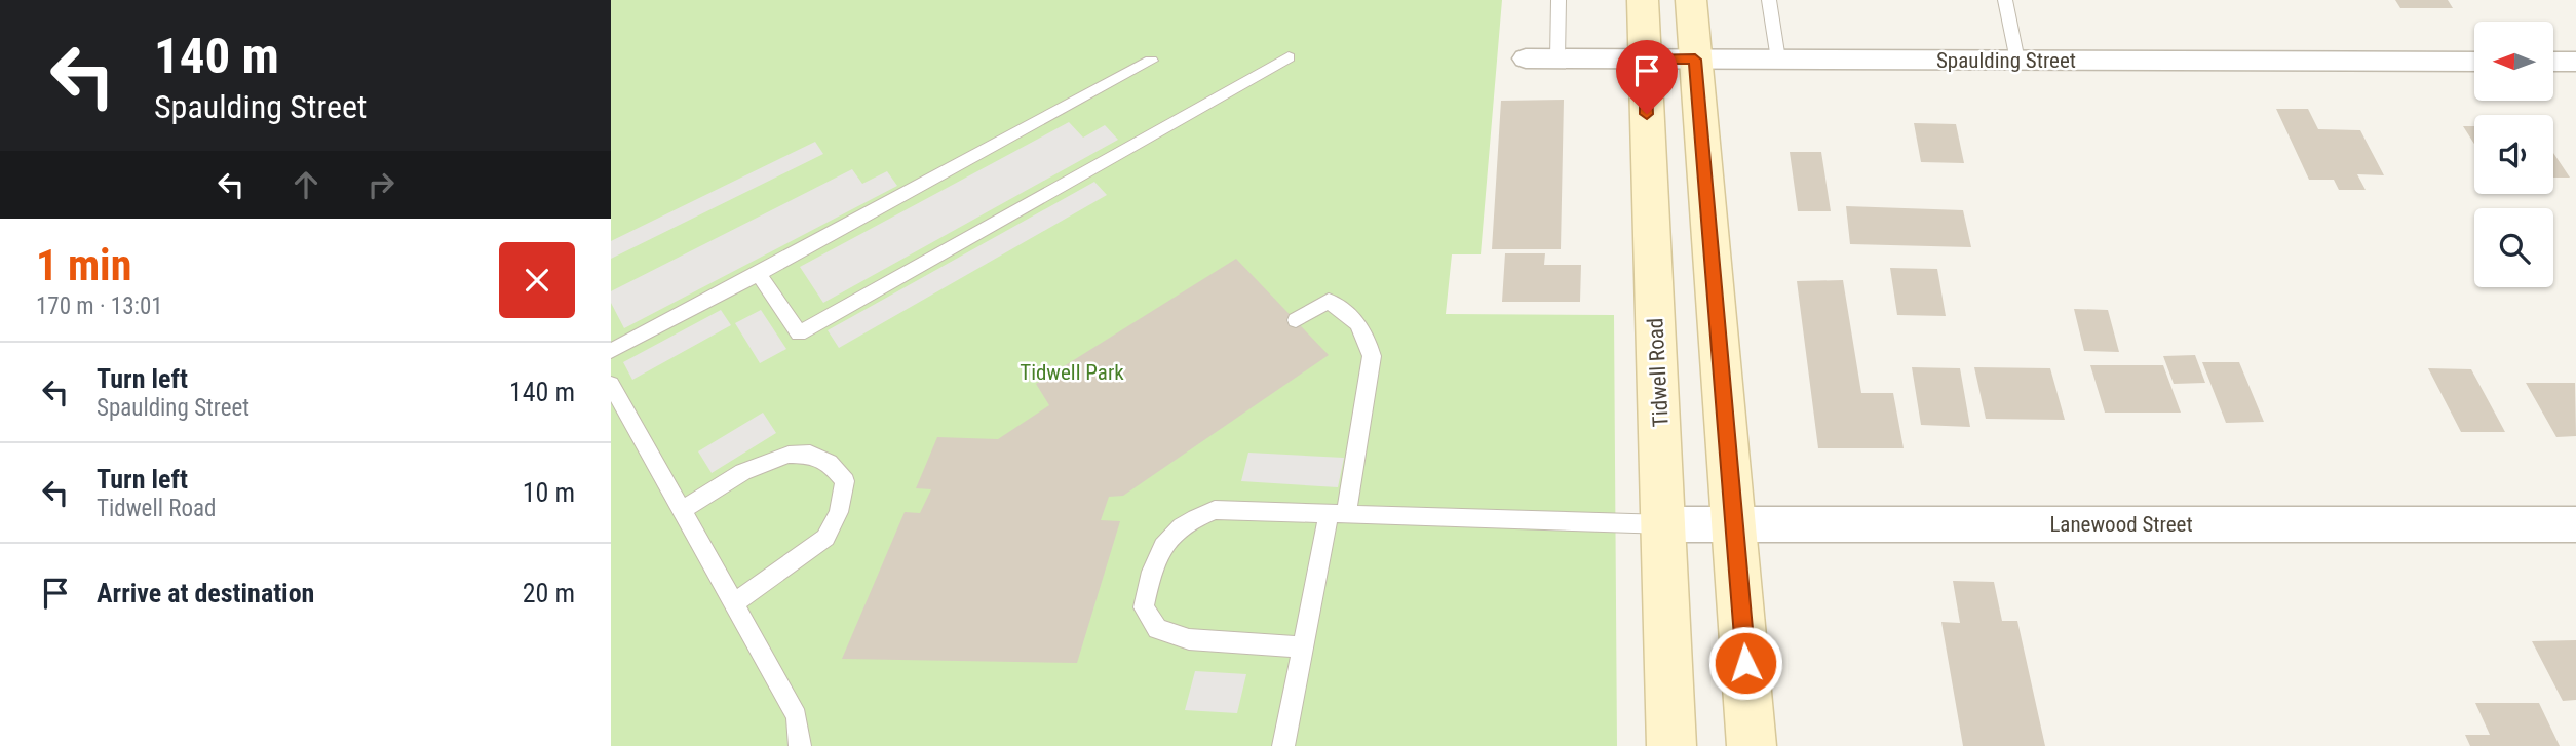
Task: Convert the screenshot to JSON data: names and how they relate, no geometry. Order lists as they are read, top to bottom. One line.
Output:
{"streets":{"main road":["Tidwell Road"],"street":["Spaulding Street","Lanewood Street"]},"crossings":[["Spaulding Street","Tidwell Road"],["Tidwell Road","Lanewood Street"]],"parks":["Tidwell Park"],"north":"left","page":{"turn":["140 m","Spaulding Street"],"heading":["1 min","170 m · 13:01"],"list":[{"name":"Turn left","note":"Spaulding Street","value":"140 m"},{"name":"Turn left","note":"Tidwell Road","value":"10 m"},{"name":"Arrive at destination","value":"20 m"}]}}
